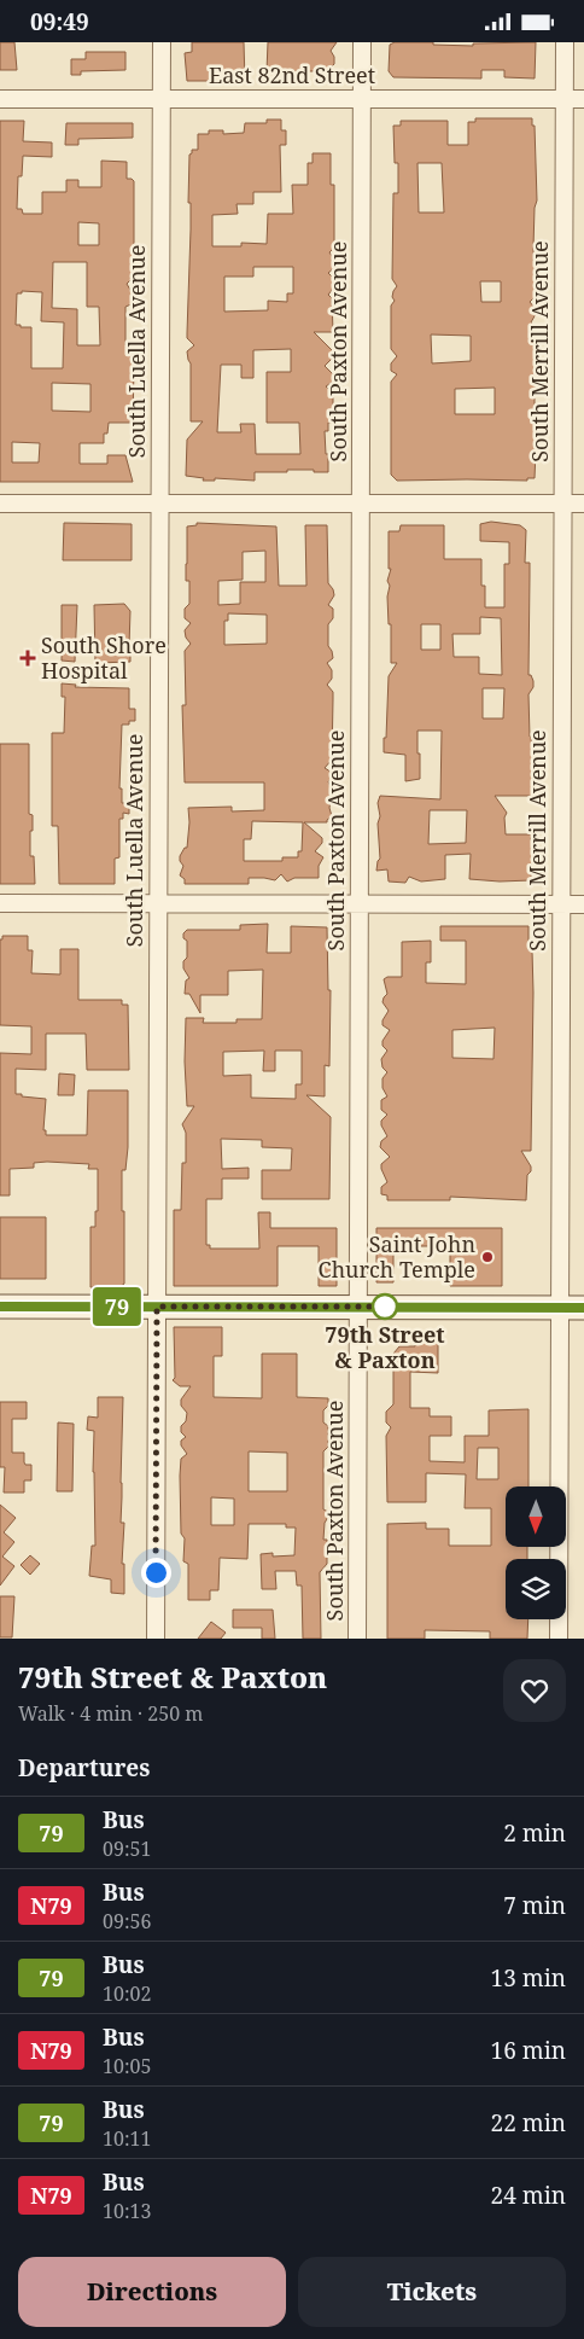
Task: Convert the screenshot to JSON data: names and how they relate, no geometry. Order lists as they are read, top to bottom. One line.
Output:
{"streets":{"street":["East 82nd Street","South Luella Avenue","South Paxton Avenue","South Merrill Avenue"]},"crossings":[["East 82nd Street","South Luella Avenue"],["East 82nd Street","South Paxton Avenue"],["East 82nd Street","South Merrill Avenue"]],"places":{"health":["South Shore Hospital"],"other":["Saint John Church Temple","79th Street & Paxton"]},"lines":["bus line 79"],"north":"bottom","page":{"status":"09:49","on_map":"79","heading":[["79th Street & Paxton","Walk · 4 min · 250 m"],"Departures"],"list":[{"mark":"79","name":"Bus","note":"09:51","value":"2 min"},{"mark":"N79","name":"Bus","note":"09:56","value":"7 min"},{"mark":"79","name":"Bus","note":"10:02","value":"13 min"},{"mark":"N79","name":"Bus","note":"10:05","value":"16 min"},{"mark":"79","name":"Bus","note":"10:11","value":"22 min"},{"mark":"N79","name":"Bus","note":"10:13","value":"24 min"}],"buttons":["Directions","Tickets"]}}
